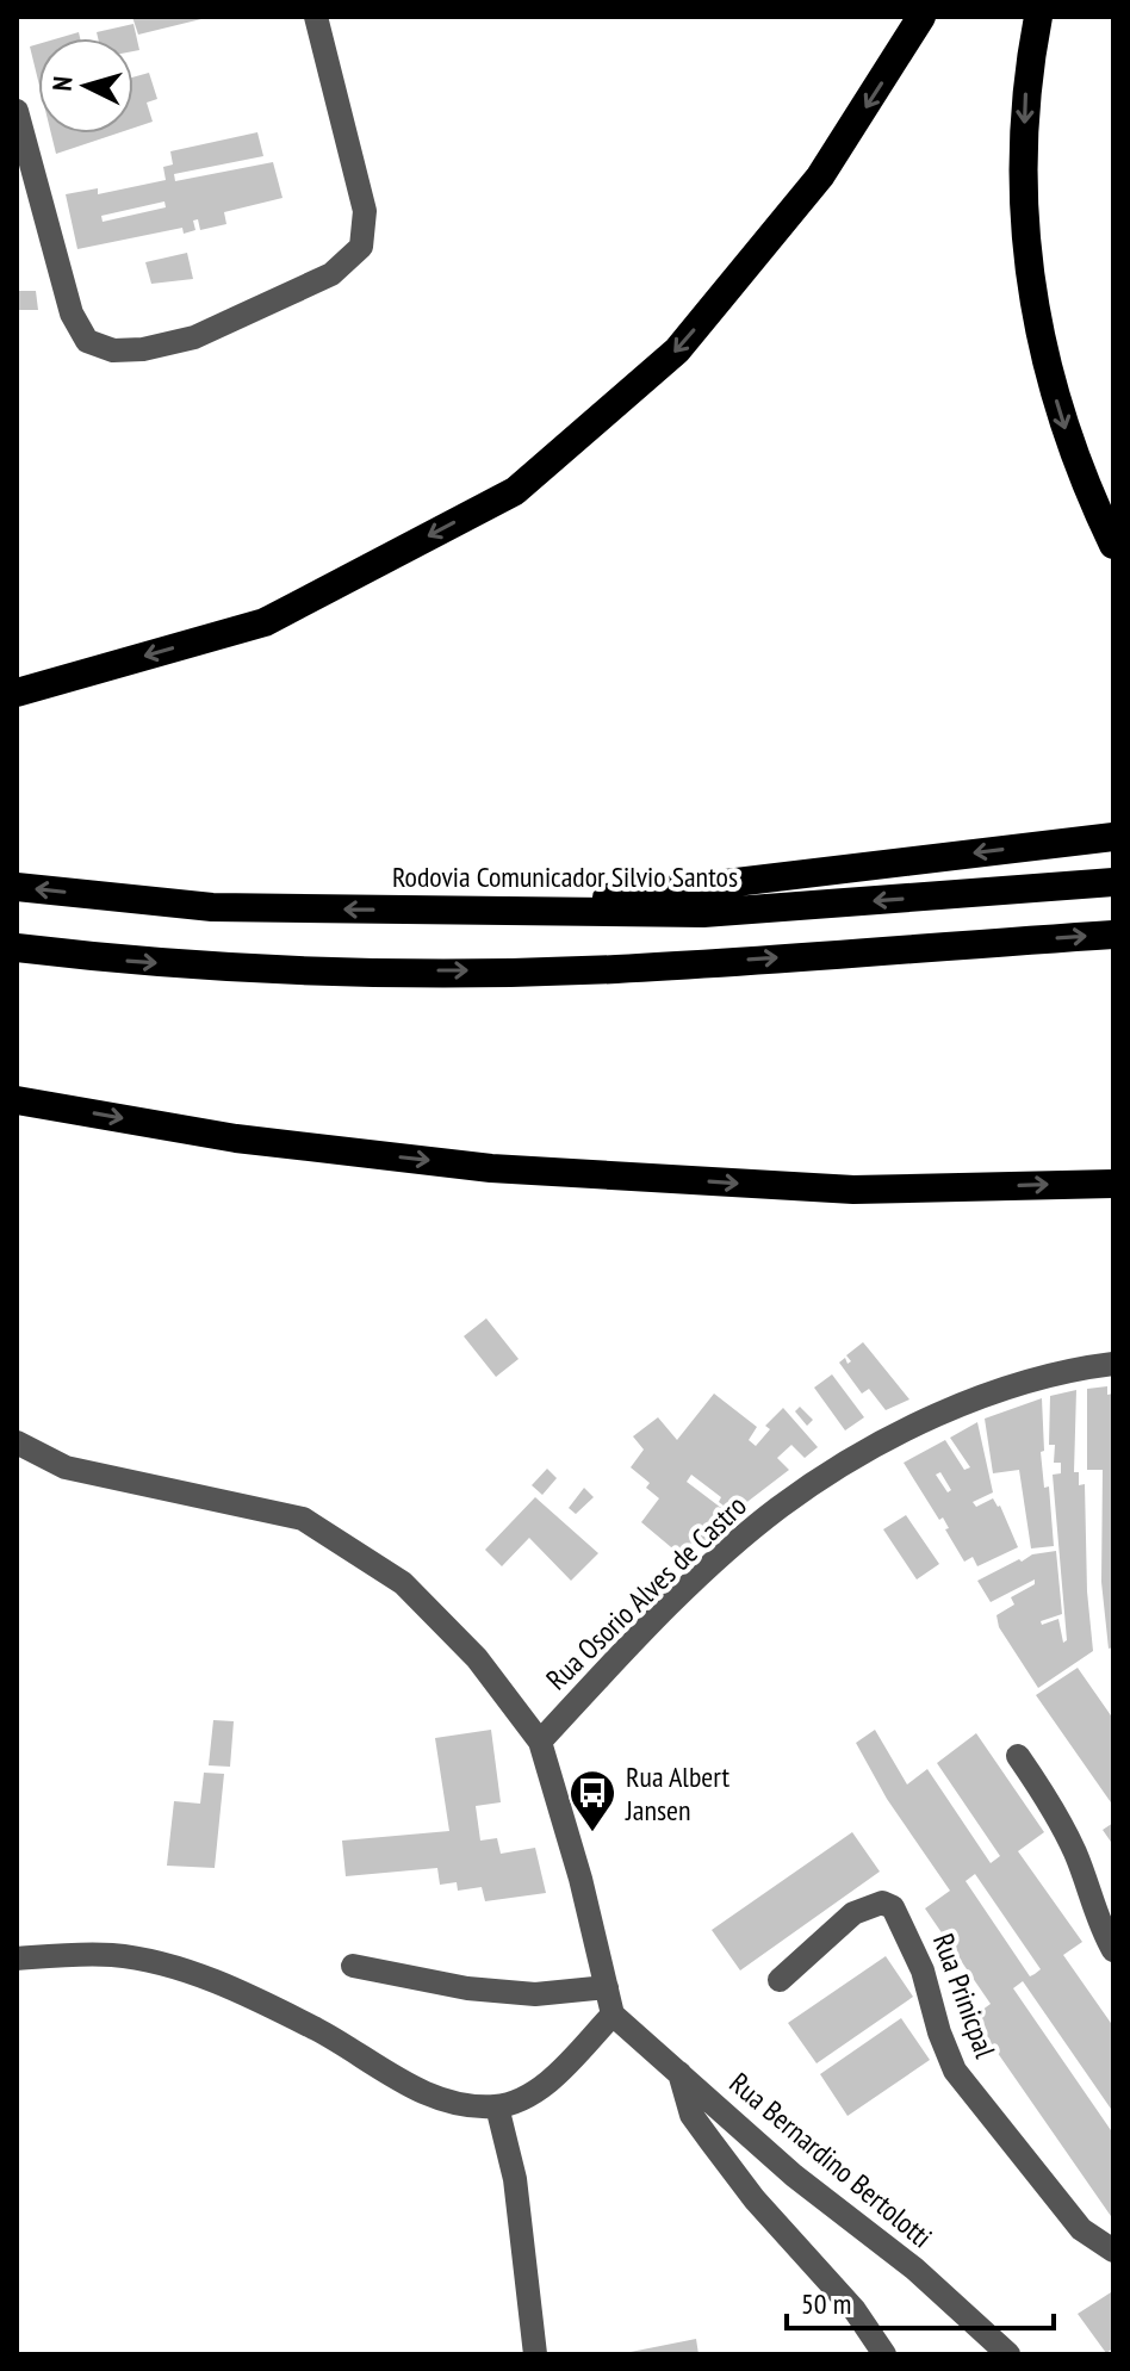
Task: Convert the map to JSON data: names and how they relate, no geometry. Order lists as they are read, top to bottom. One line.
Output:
{"streets":{"highway":["Rodovia Comunicador Silvio Santos"],"street":["Rua Osorio Alves de Castro","Rua Prinicpal","Rua Bernardino Bertolotti"]},"places":{"bus stop":["Rua Albert Jansen"]},"scale_bar":"50 m","north":"left"}
